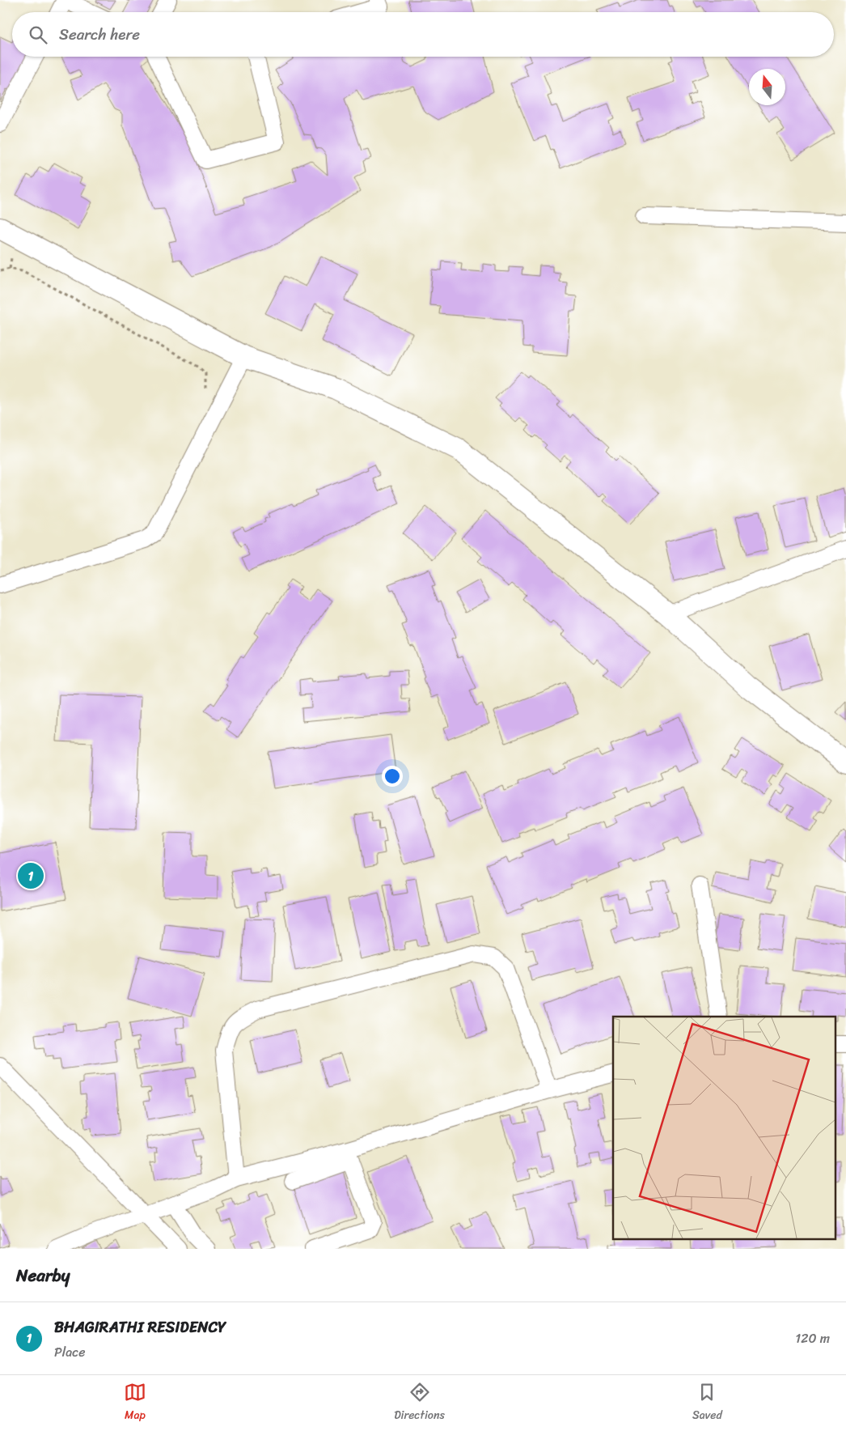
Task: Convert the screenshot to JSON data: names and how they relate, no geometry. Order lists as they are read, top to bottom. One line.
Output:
{"north":"top","page":{"search":"Search here","pins":"1","heading":"Nearby","list":[{"mark":"1","name":"BHAGIRATHI RESIDENCY","note":"Place","value":"120 m"}],"nav":["Map","Directions","Saved"]}}
